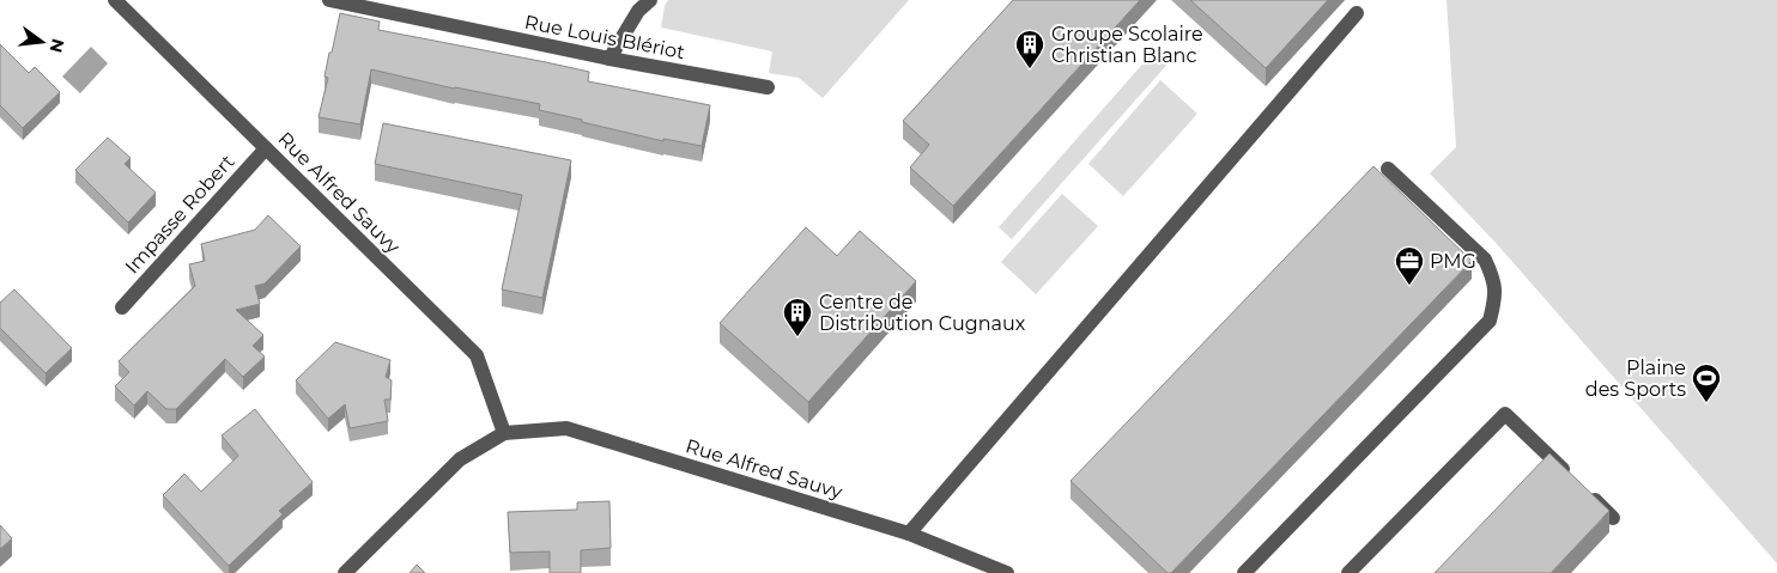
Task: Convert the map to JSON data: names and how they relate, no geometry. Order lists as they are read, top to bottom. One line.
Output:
{"streets":{"street":["Rue Louis Blériot","Rue Alfred Sauvy","Impasse Robert"]},"crossings":[["Rue Alfred Sauvy","Impasse Robert"]],"places":{"building":["Groupe Scolaire Christian Blanc","Centre de Distribution Cugnaux"],"office":["PMG"],"sports":["Plaine des Sports"]},"north":"right"}
